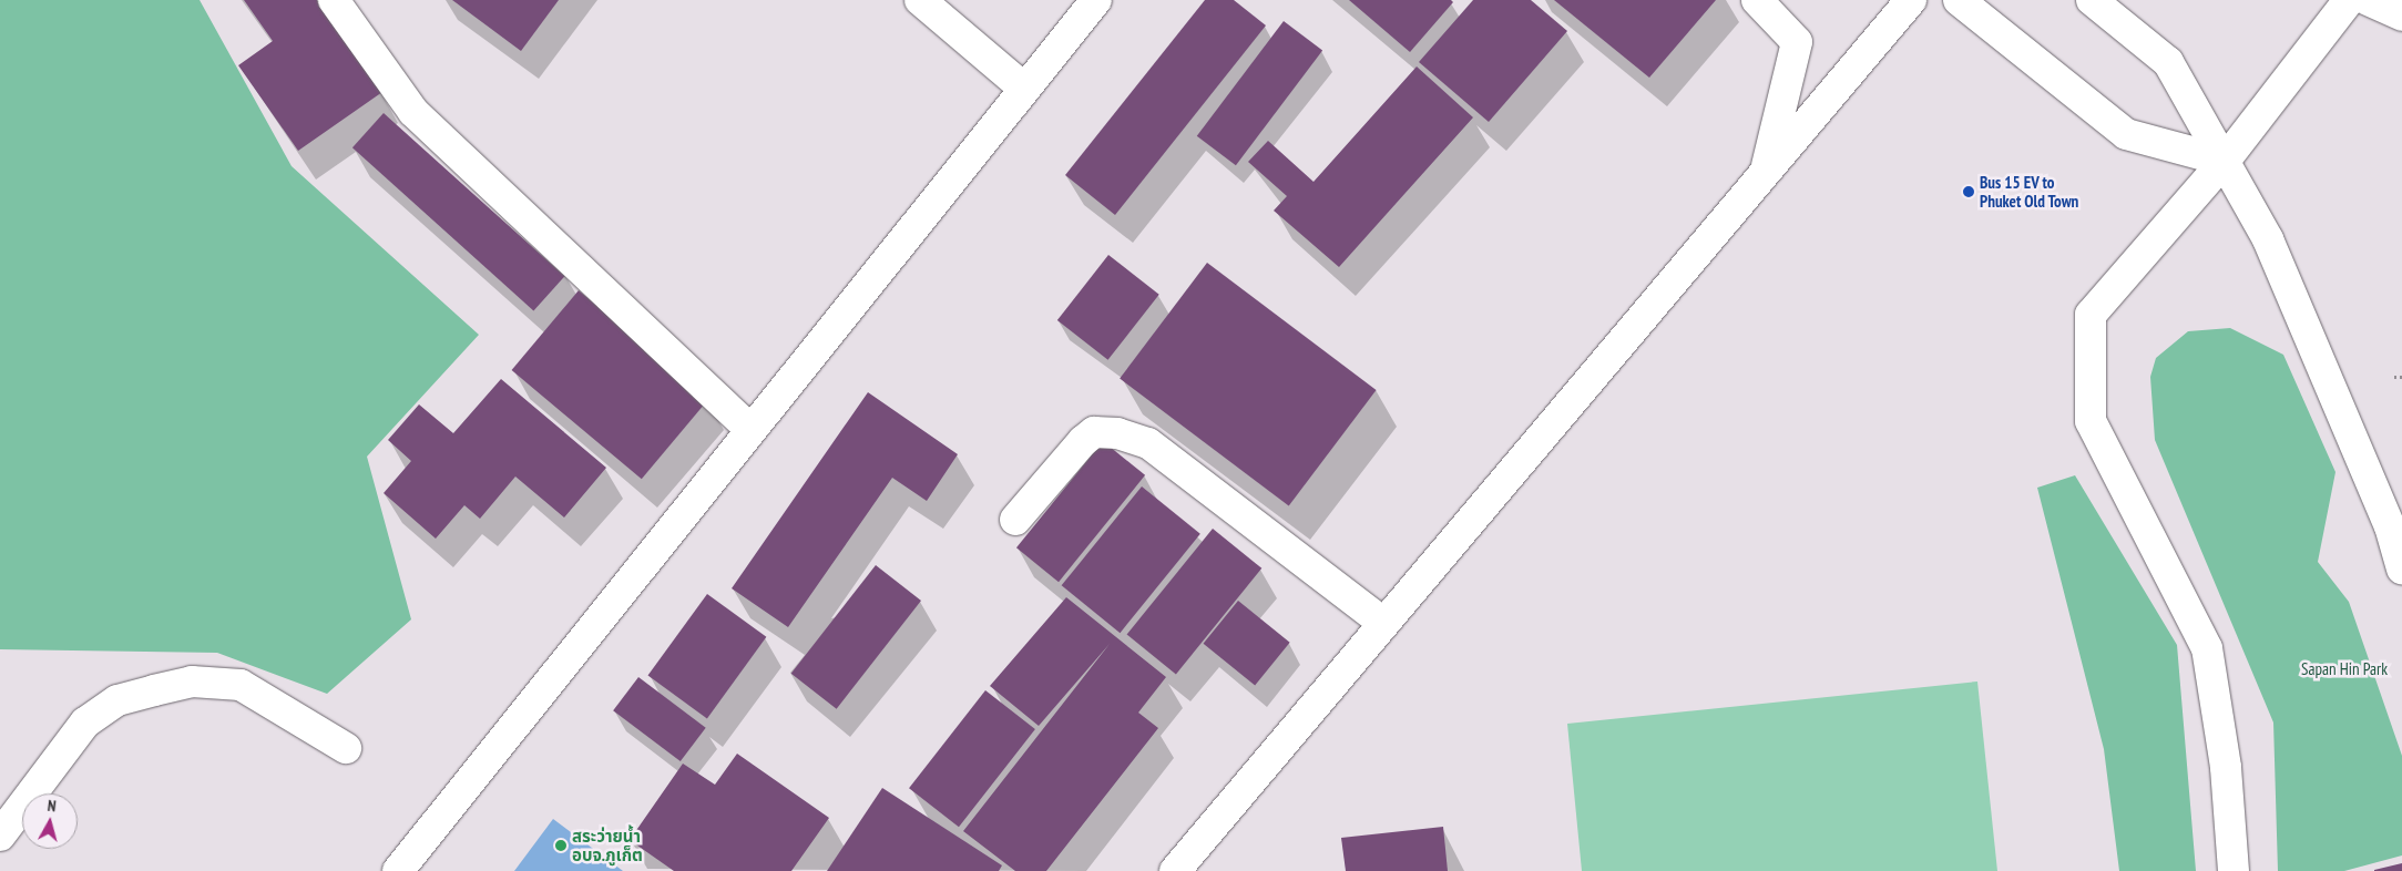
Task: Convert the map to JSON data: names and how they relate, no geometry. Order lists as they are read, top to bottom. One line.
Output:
{"parks":["Sapan Hin Park"],"places":["Bus 15 EV to Phuket Old Town","สระว่ายน้ำ อบจ.ภูเก็ต"],"north":"top"}
